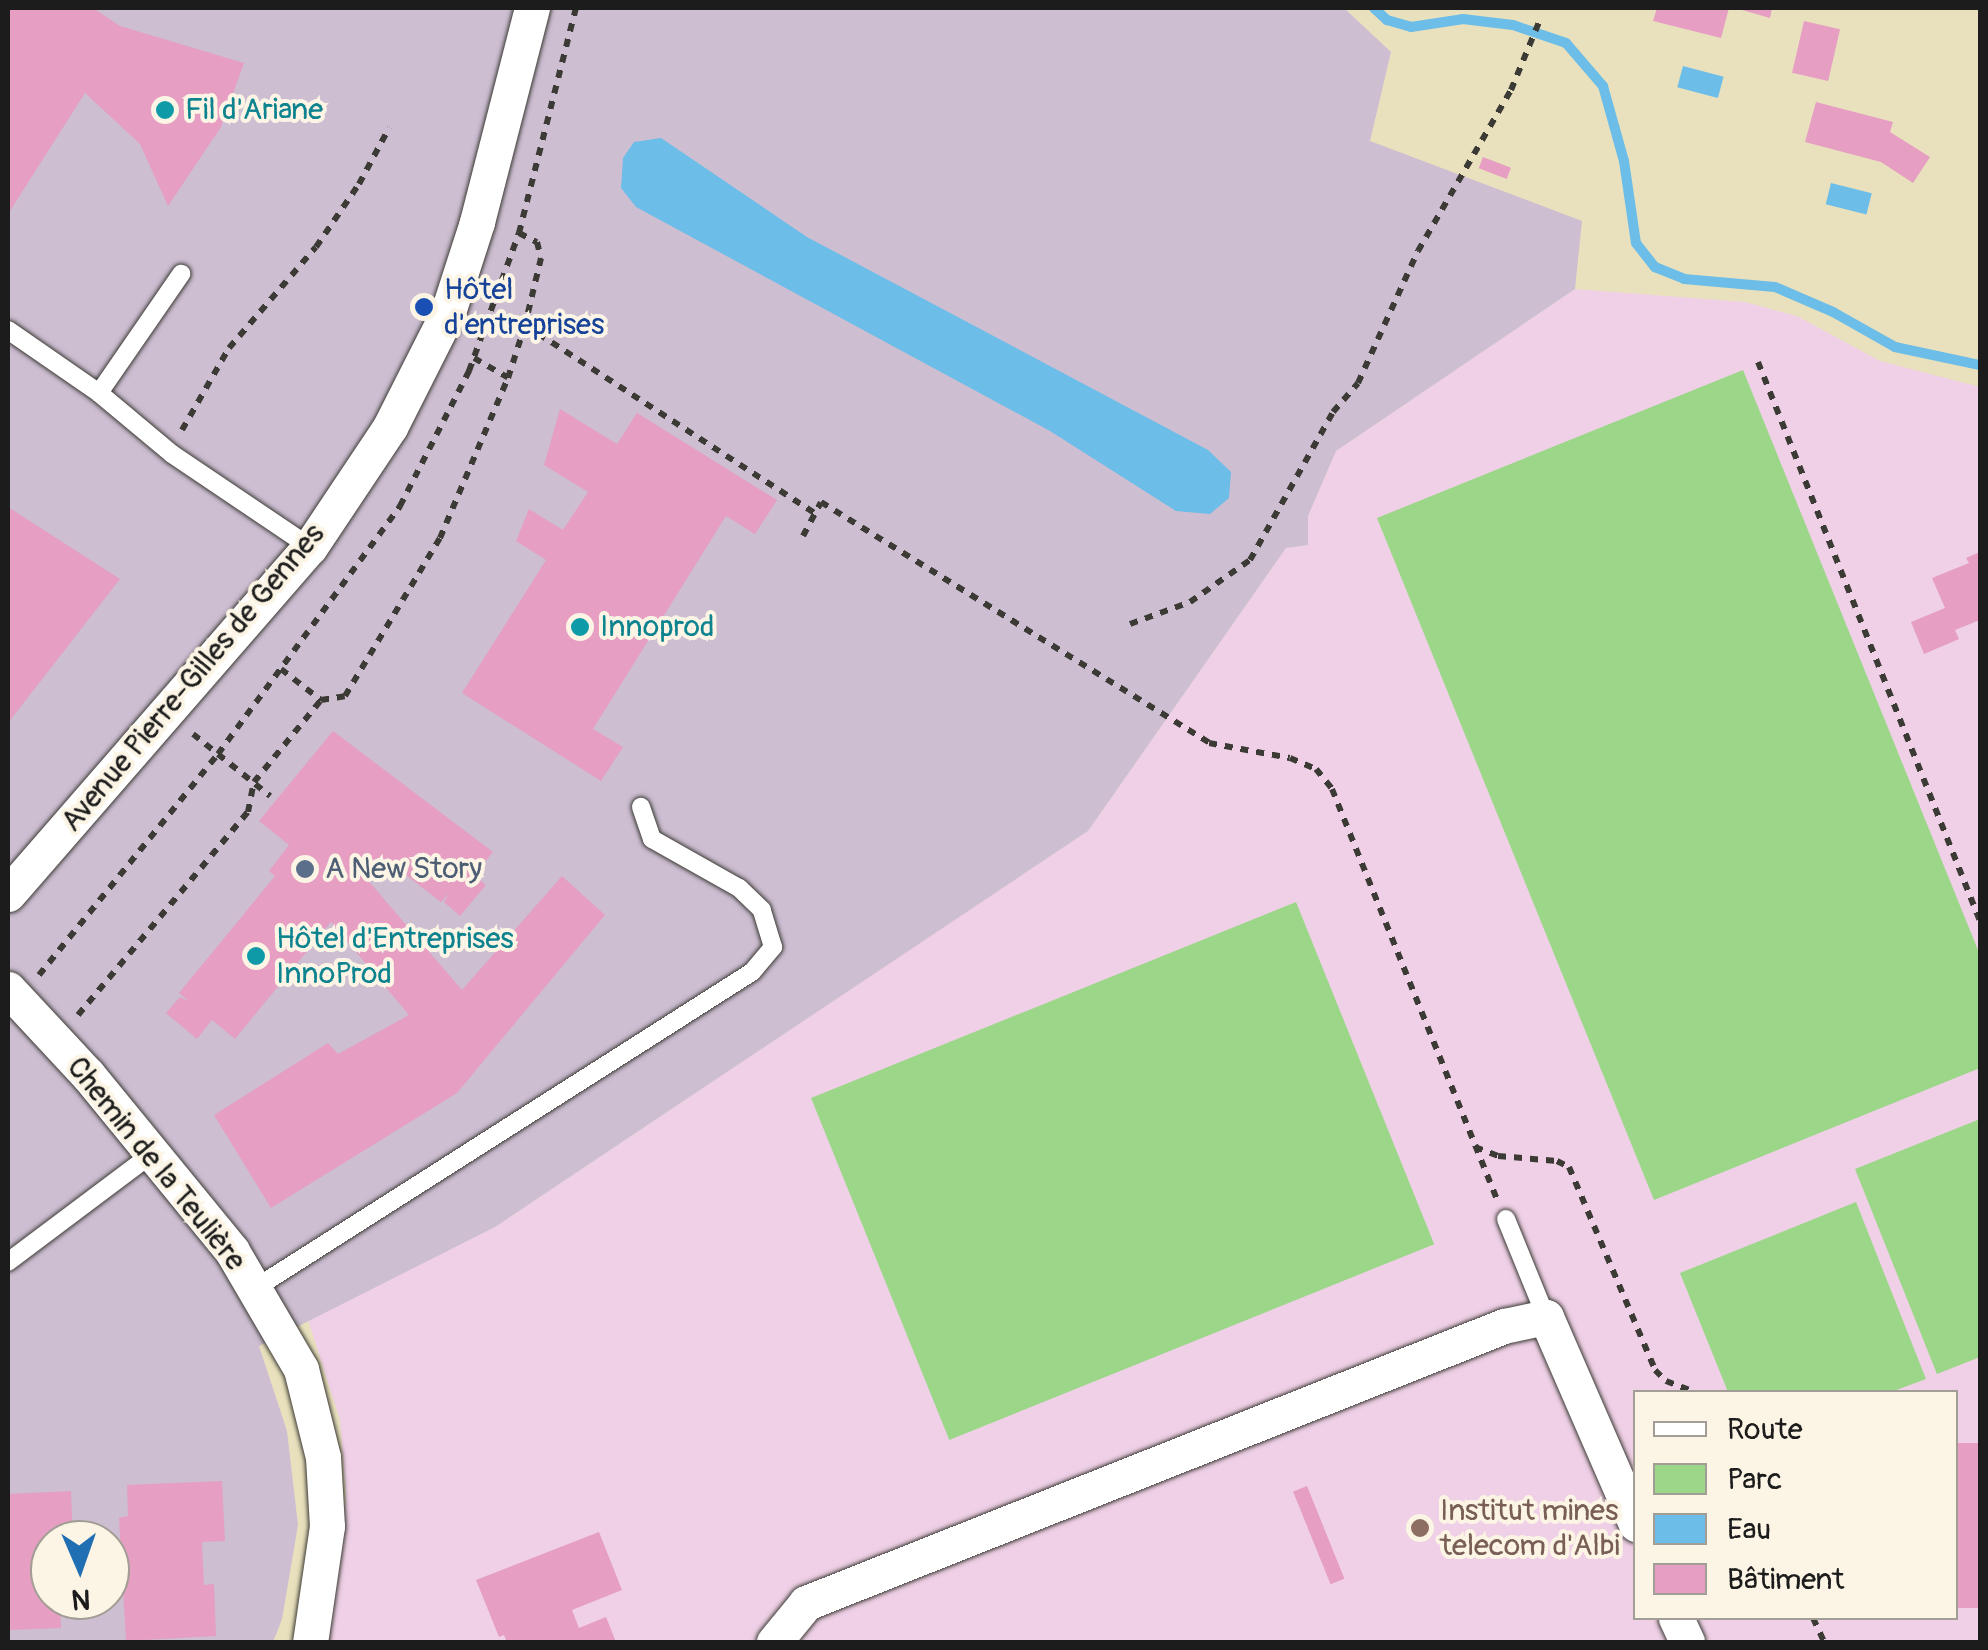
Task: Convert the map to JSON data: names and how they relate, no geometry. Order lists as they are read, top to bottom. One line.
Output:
{"streets":{"street":["Avenue Pierre-Gilles de Gennes","Chemin de la Teulière"]},"places":["Fil d'Ariane","Hôtel d'entreprises","Innoprod","A New Story","Hôtel d'Entreprises InnoProd","Institut mines telecom d'Albi"],"legend":["Route","Parc","Eau","Bâtiment"],"north":"bottom"}
